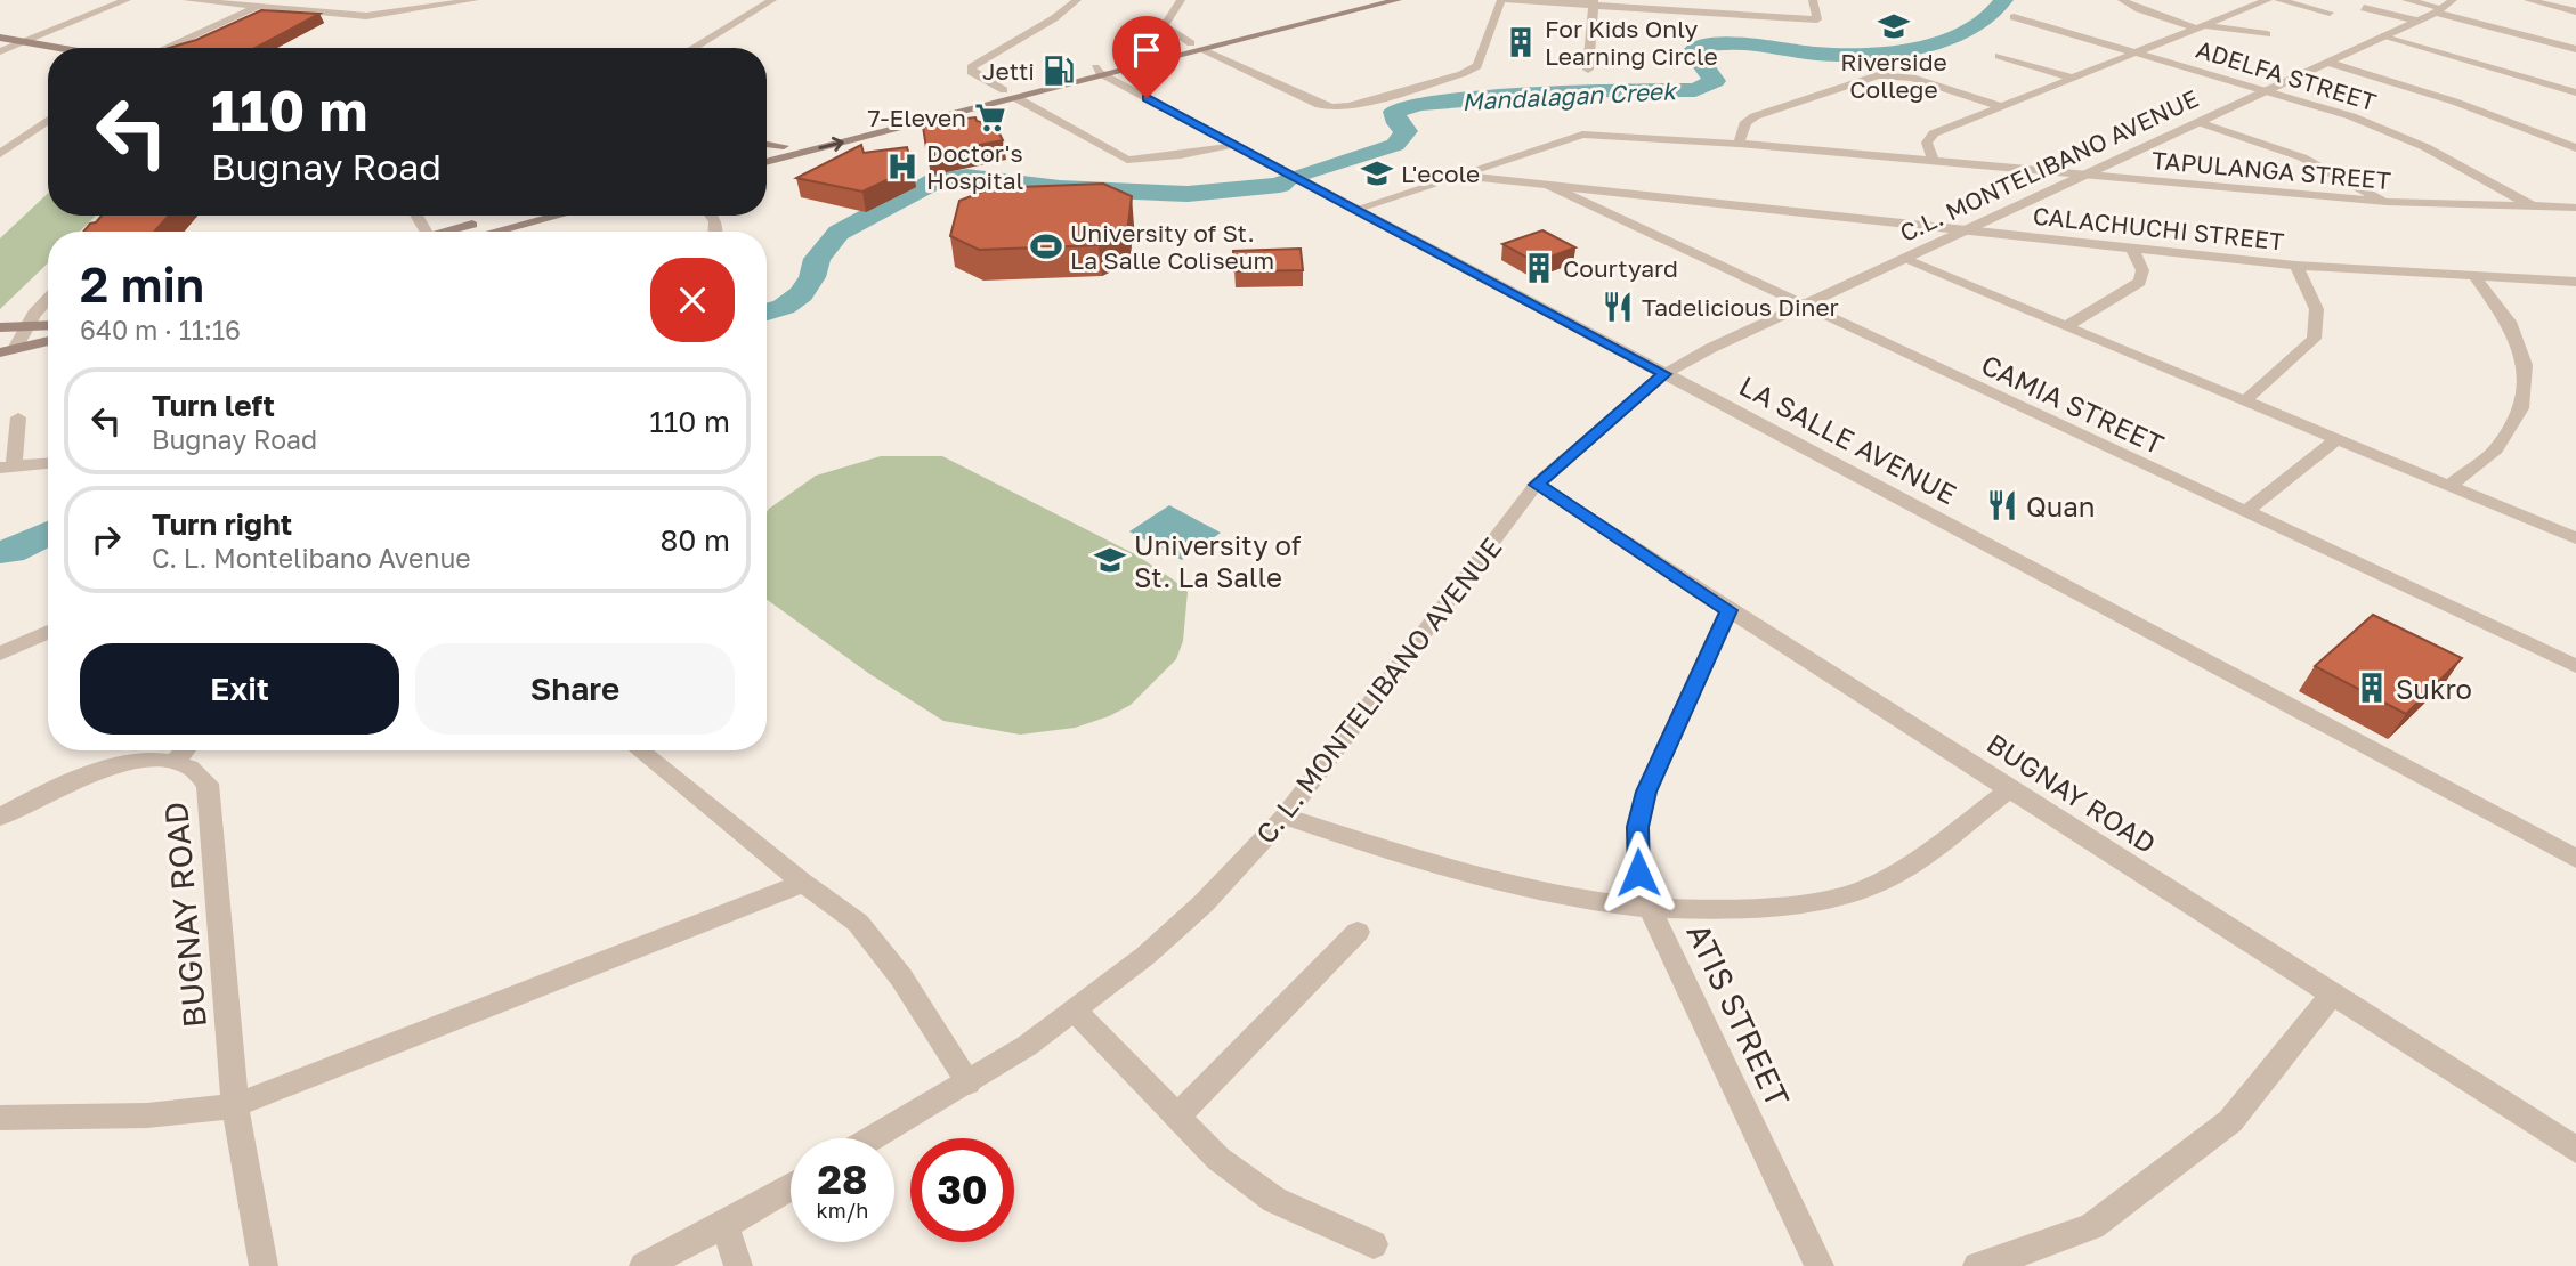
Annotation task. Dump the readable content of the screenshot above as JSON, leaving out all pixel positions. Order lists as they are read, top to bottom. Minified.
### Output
{"streets":{"street":["ADELFA STREET","C.L. MONTELIBANO AVENUE","TAPULANGA STREET","CALACHUCHI STREET","CAMIA STREET","LA SALLE AVENUE","C. L. MONTELIBANO AVENUE","BUGNAY ROAD","ATIS STREET"]},"crossings":[["ADELFA STREET","C.L. MONTELIBANO AVENUE"],["ADELFA STREET","TAPULANGA STREET"],["C.L. MONTELIBANO AVENUE","TAPULANGA STREET"],["C.L. MONTELIBANO AVENUE","CALACHUCHI STREET"],["C.L. MONTELIBANO AVENUE","CAMIA STREET"],["C.L. MONTELIBANO AVENUE","LA SALLE AVENUE"],["C.L. MONTELIBANO AVENUE","C. L. MONTELIBANO AVENUE"],["TAPULANGA STREET","CALACHUCHI STREET"],["CALACHUCHI STREET","CAMIA STREET"],["LA SALLE AVENUE","C. L. MONTELIBANO AVENUE"],["C. L. MONTELIBANO AVENUE","BUGNAY ROAD"],["BUGNAY ROAD","ATIS STREET"]],"water":["Mandalagan Creek"],"places":{"school or university":["Riverside College","L'ecole","University of St. La Salle"],"building":["For Kids Only Learning Circle","Courtyard","Sukro"],"fuel station":["Jetti"],"supermarket":["7-Eleven"],"hospital":["Doctor's Hospital"],"sports":["University of St. La Salle Coliseum"],"restaurant":["Tadelicious Diner","Quan"]},"page":{"turn":["110 m","Bugnay Road"],"heading":["2 min","640 m · 11:16"],"list":[{"name":"Turn left","note":"Bugnay Road","value":"110 m"},{"name":"Turn right","note":"C. L. Montelibano Avenue","value":"80 m"}],"buttons":["Exit","Share"],"speed":"28 km/h","limit":"30"}}
